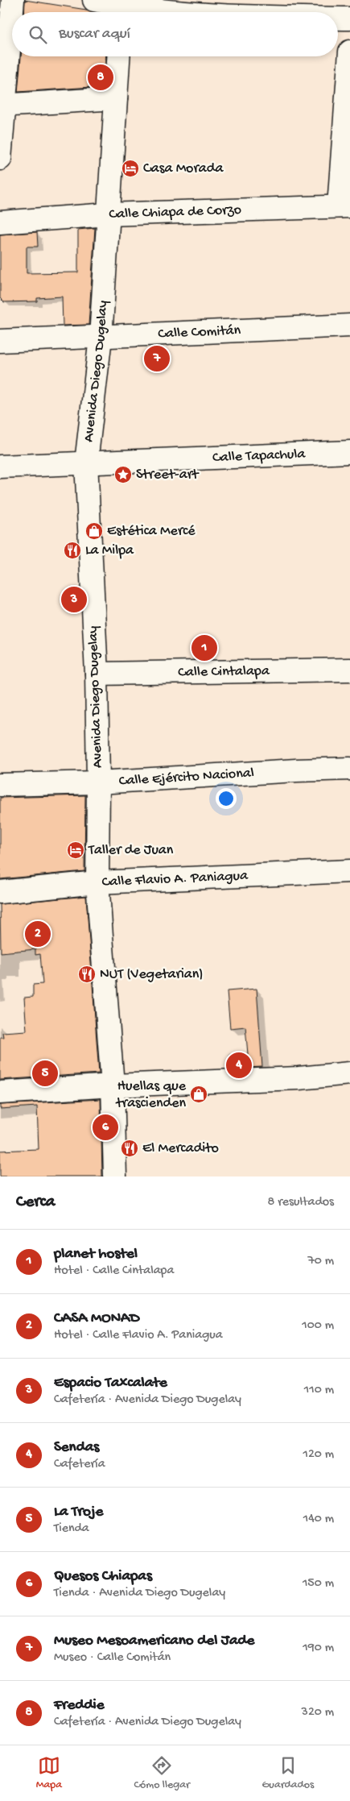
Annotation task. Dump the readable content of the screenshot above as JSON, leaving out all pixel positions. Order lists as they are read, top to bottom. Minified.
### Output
{"streets":{"street":["Calle Chiapa de Corzo","Calle Comitán","Avenida Diego Dugelay","Calle Tapachula","Calle Cintalapa","Calle Ejército Nacional","Calle Flavio A. Paniagua"]},"crossings":[["Calle Chiapa de Corzo","Avenida Diego Dugelay"],["Calle Comitán","Avenida Diego Dugelay"],["Avenida Diego Dugelay","Calle Tapachula"],["Avenida Diego Dugelay","Calle Cintalapa"],["Avenida Diego Dugelay","Calle Ejército Nacional"],["Avenida Diego Dugelay","Calle Flavio A. Paniagua"]],"places":{"hotel":["Casa Morada","Taller de Juan"],"place":["Street-art"],"shop":["Estética Mercé","Huellas que trascienden"],"restaurant":["La Milpa","NUT (Vegetarian)","El Mercadito"]},"page":{"search":"Buscar aquí","pins":["8","7","3","1","2","4","5","6"],"heading":["Cerca","8 resultados"],"list":[{"mark":"1","name":"planet hostel","note":"Hotel · Calle Cintalapa","value":"70 m"},{"mark":"2","name":"CASA MONAD","note":"Hotel · Calle Flavio A. Paniagua","value":"100 m"},{"mark":"3","name":"Espacio Taxcalate","note":"Cafetería · Avenida Diego Dugelay","value":"110 m"},{"mark":"4","name":"Sendas","note":"Cafetería","value":"120 m"},{"mark":"5","name":"La Troje","note":"Tienda","value":"140 m"},{"mark":"6","name":"Quesos Chiapas","note":"Tienda · Avenida Diego Dugelay","value":"150 m"},{"mark":"7","name":"Museo Mesoamericano del Jade","note":"Museo · Calle Comitán","value":"190 m"},{"mark":"8","name":"Freddie","note":"Cafetería · Avenida Diego Dugelay","value":"320 m"}],"nav":["Mapa","Cómo llegar","Guardados"]}}
